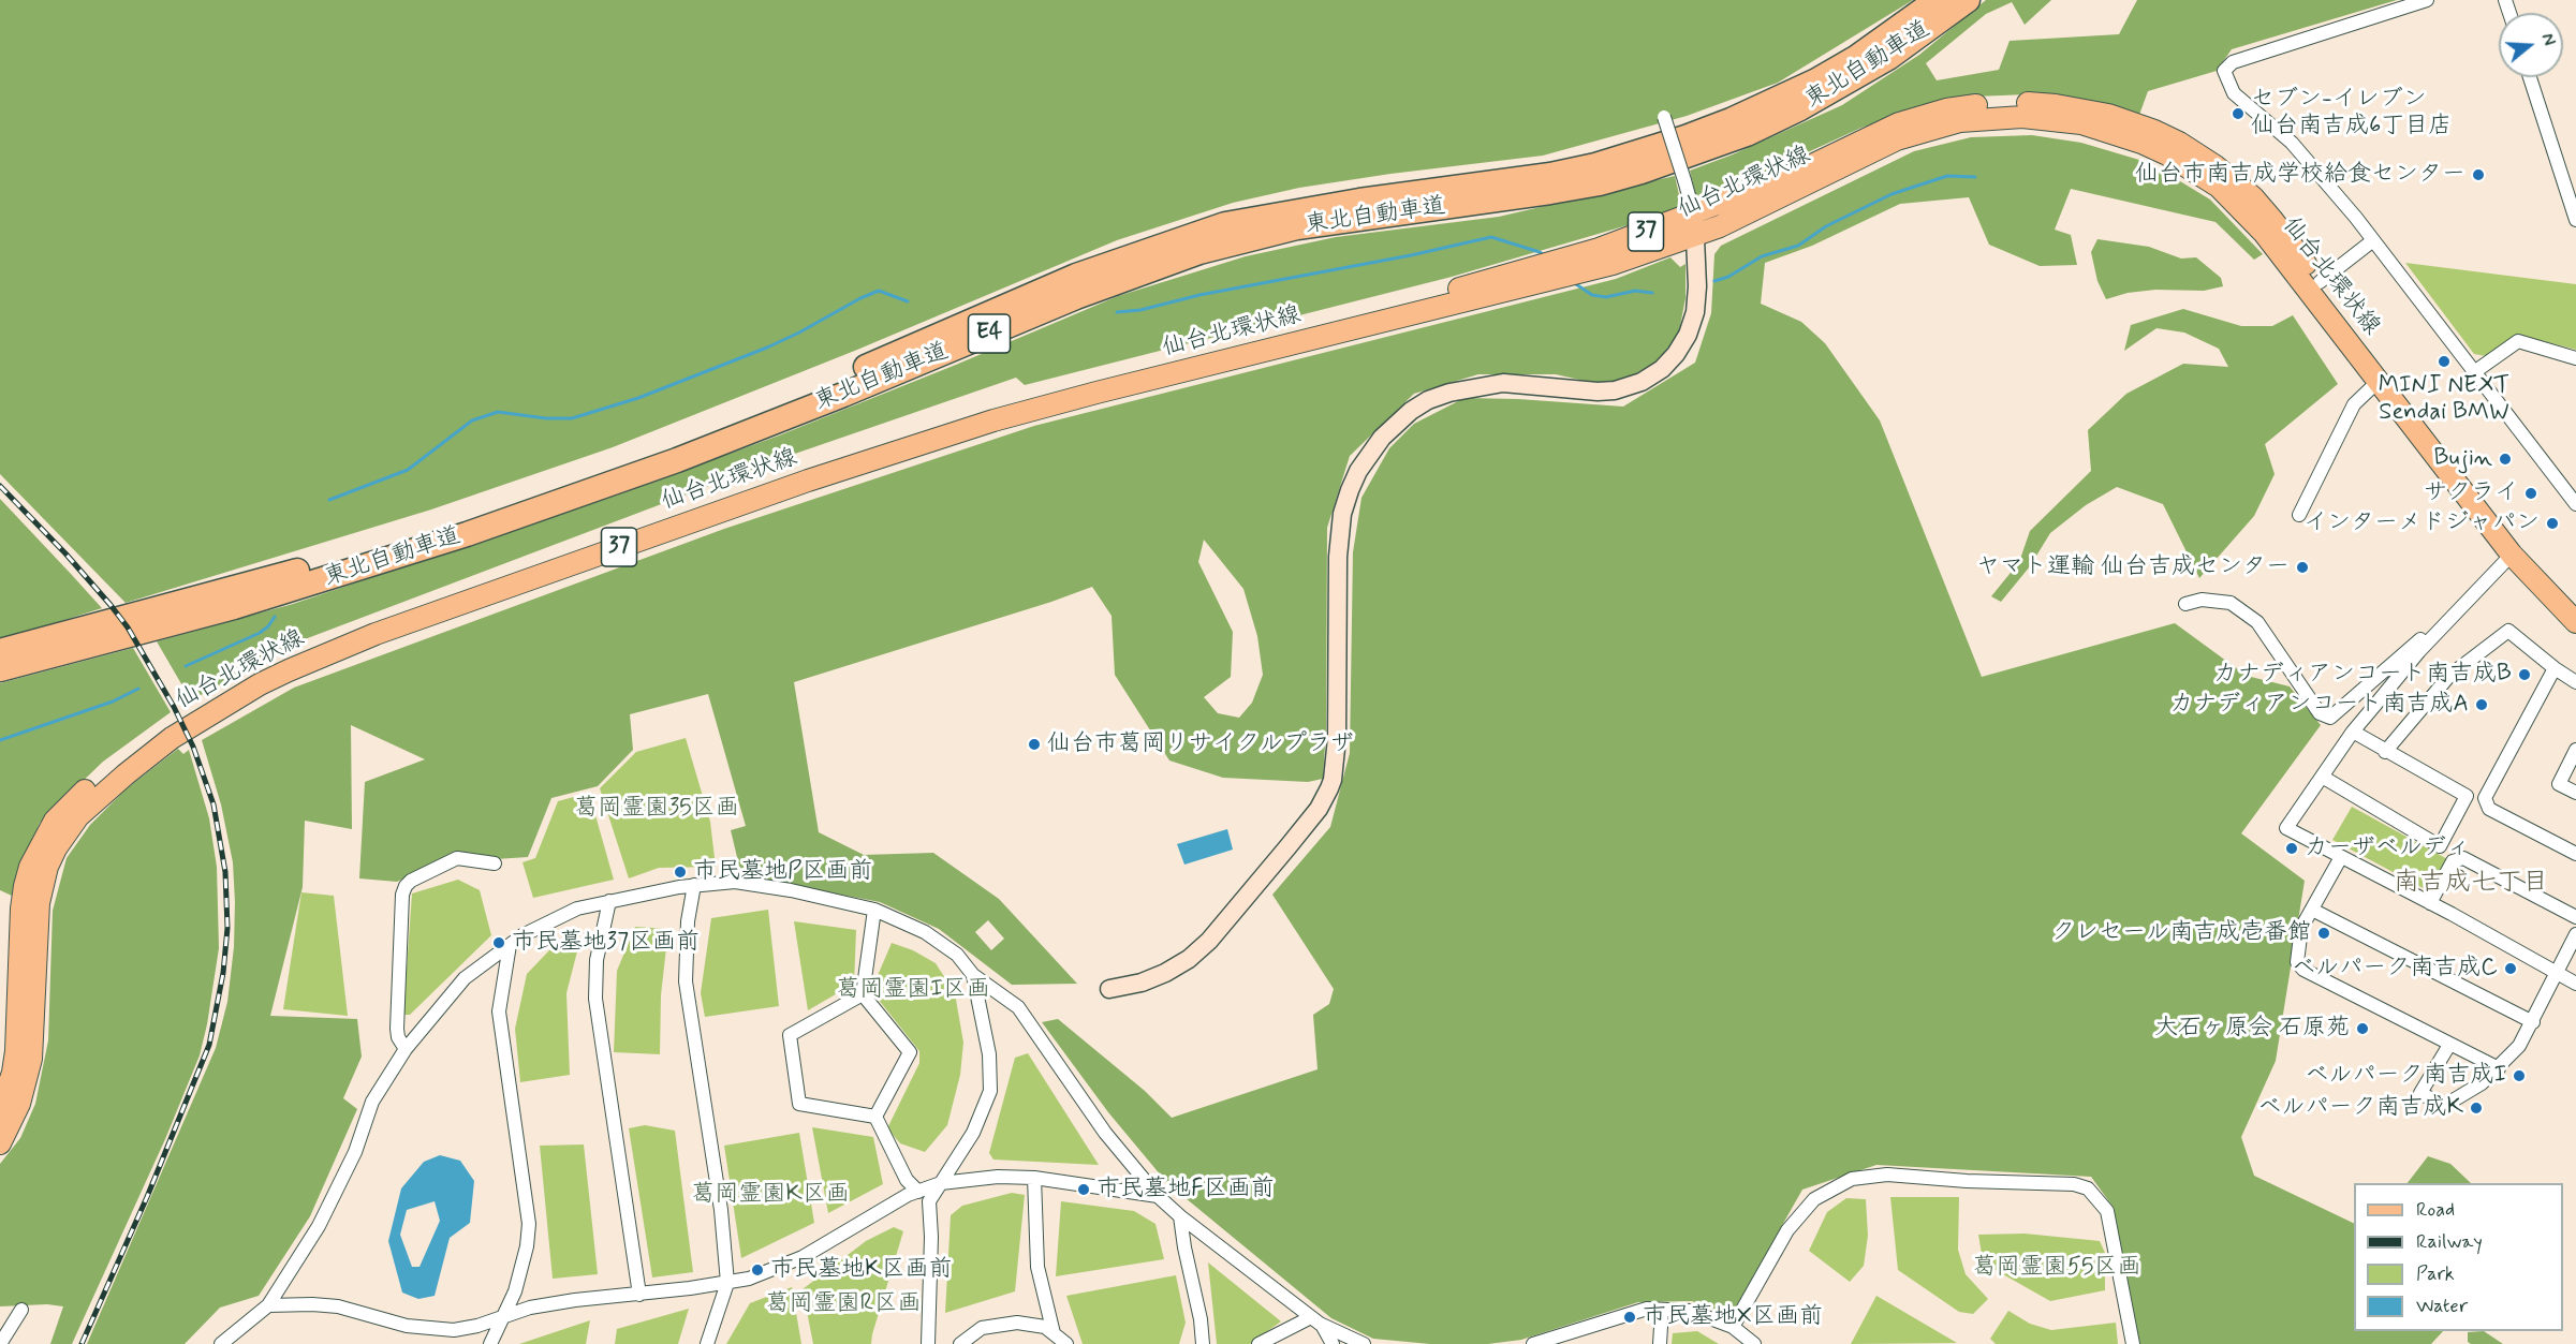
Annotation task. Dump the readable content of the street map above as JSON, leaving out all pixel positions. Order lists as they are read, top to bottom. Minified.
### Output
{"streets":{"highway":["東北自動車道","E4"],"main road":["仙台北環状線","37"]},"districts":["南吉成七丁目"],"parks":["葛岡霊園35区画","葛岡霊園I区画","葛岡霊園K区画","葛岡霊園55区画","葛岡霊園R区画"],"places":["セブン-イレブン 仙台南吉成6丁目店","仙台市南吉成学校給食センター","MINI NEXT Sendai BMW","Bujin","サクライ","インターメドジャパン","ヤマト運輸 仙台吉成センター","カナディアンコート南吉成B","カナディアンコート南吉成A","仙台市葛岡リサイクルプラザ","カーザベルディ","市民墓地P区画前","クレセール南吉成壱番館","市民墓地37区画前","ベルパーク南吉成C","大石ヶ原会 石原苑","ベルパーク南吉成I","ベルパーク南吉成K","市民墓地F区画前","市民墓地K区画前","市民墓地X区画前"],"legend":["Road","Railway","Park","Water"],"north":"right"}
